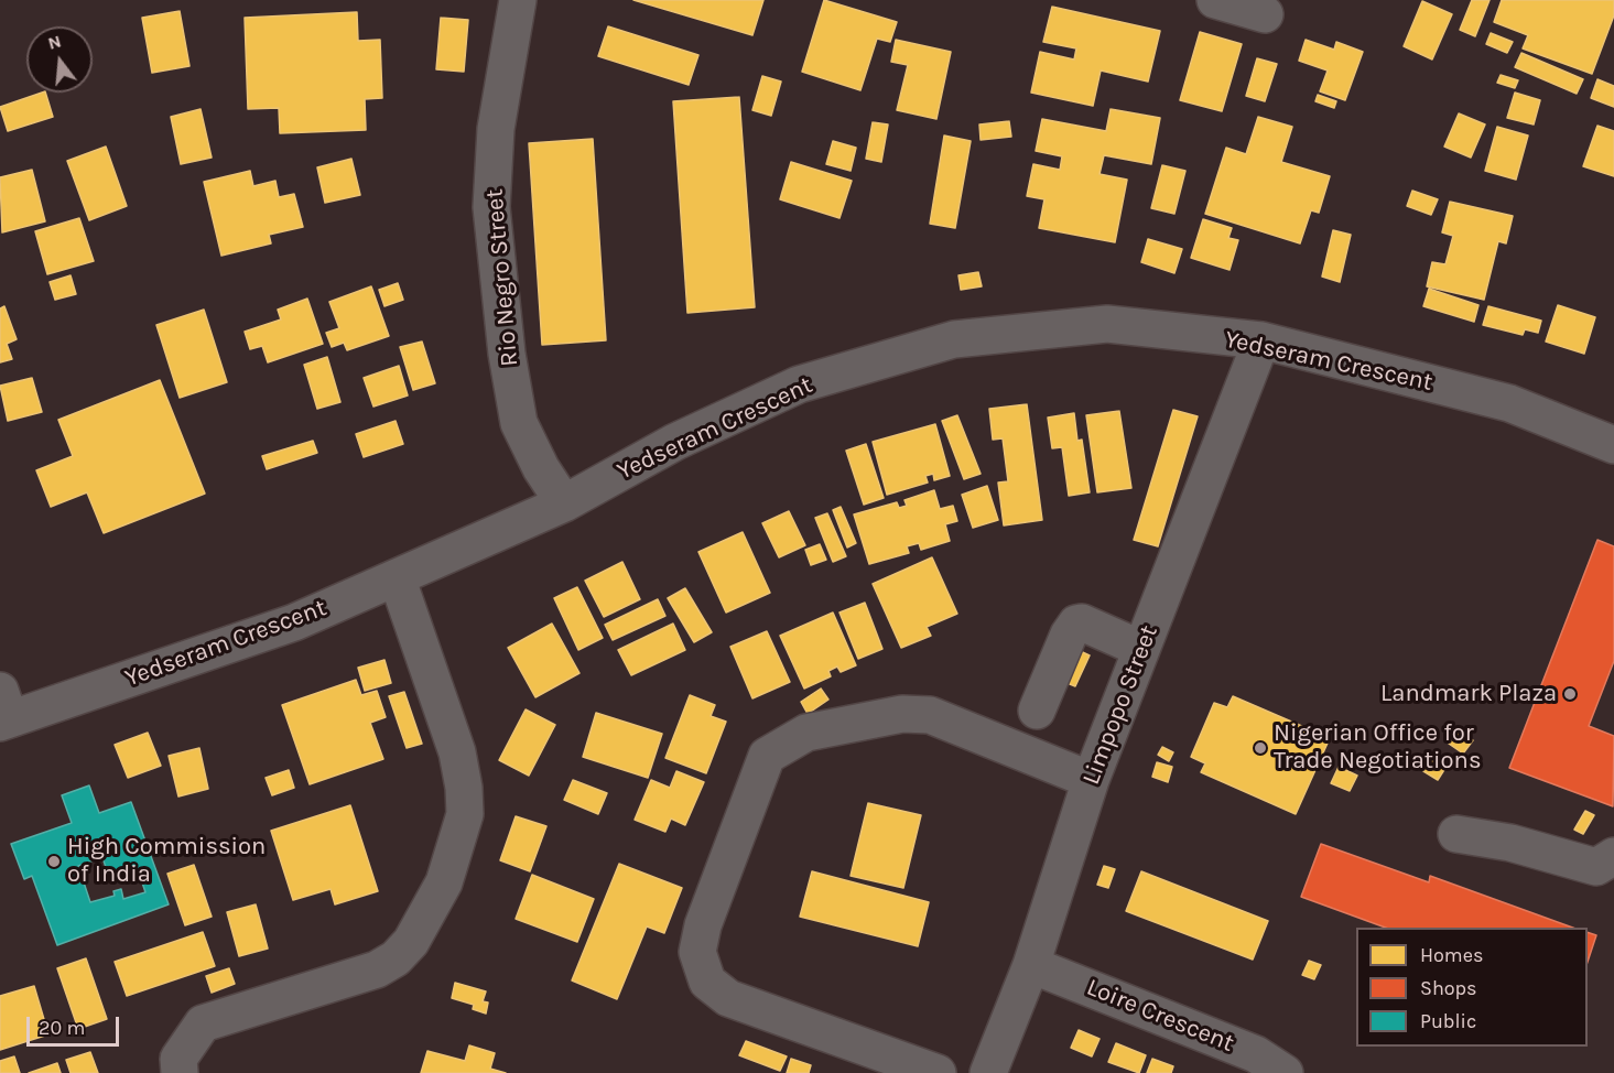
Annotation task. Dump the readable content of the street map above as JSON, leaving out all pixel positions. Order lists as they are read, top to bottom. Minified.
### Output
{"streets":{"street":["Rio Negro Street","Yedseram Crescent","Limpopo Street","Loire Crescent"]},"crossings":[["Rio Negro Street","Yedseram Crescent"],["Yedseram Crescent","Limpopo Street"],["Limpopo Street","Loire Crescent"]],"places":["Landmark Plaza","Nigerian Office for Trade Negotiations","High Commission of India"],"legend":["Homes","Shops","Public"],"scale_bar":"20 m","north":"top"}
